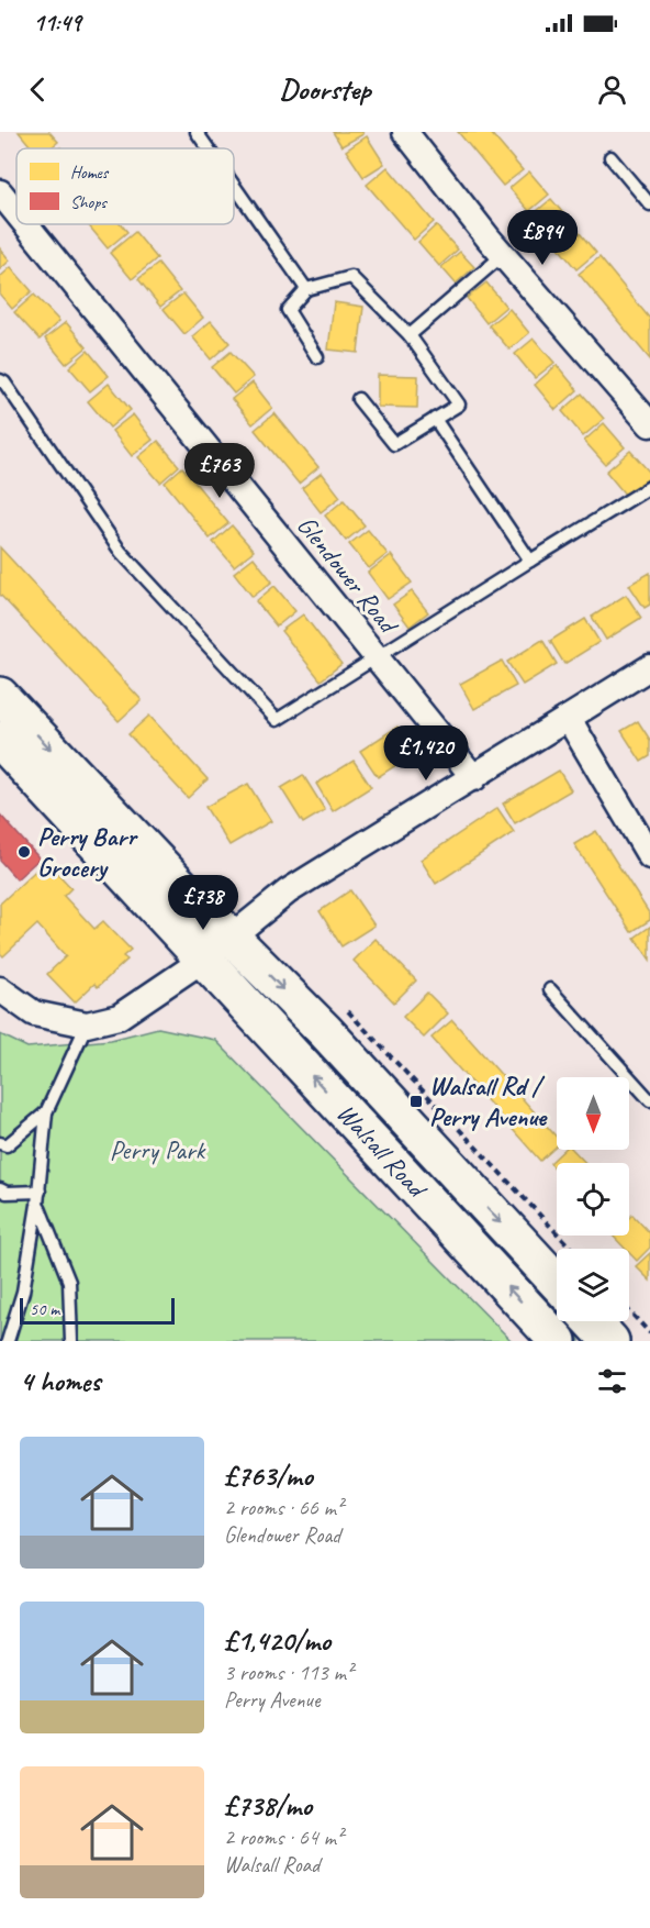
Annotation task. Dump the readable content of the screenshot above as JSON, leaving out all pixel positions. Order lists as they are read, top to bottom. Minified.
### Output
{"streets":{"highway":["Walsall Road"],"street":["Glendower Road"]},"parks":["Perry Park"],"places":{"other":["Perry Barr Grocery"],"transit":["Walsall Rd / Perry Avenue"]},"legend":["Homes","Shops"],"scale_bar":"50 m","north":"bottom","page":{"status":"11:49","header":"Doorstep","price":["£894","£763","£1,420","£738"],"scale":"50 m","heading":"4 homes","list":[{"name":"£763/mo","note":"2 rooms · 66 m² · Glendower Road"},{"name":"£1,420/mo","note":"3 rooms · 113 m² · Perry Avenue"},{"name":"£738/mo","note":"2 rooms · 64 m² · Walsall Road"}]}}
